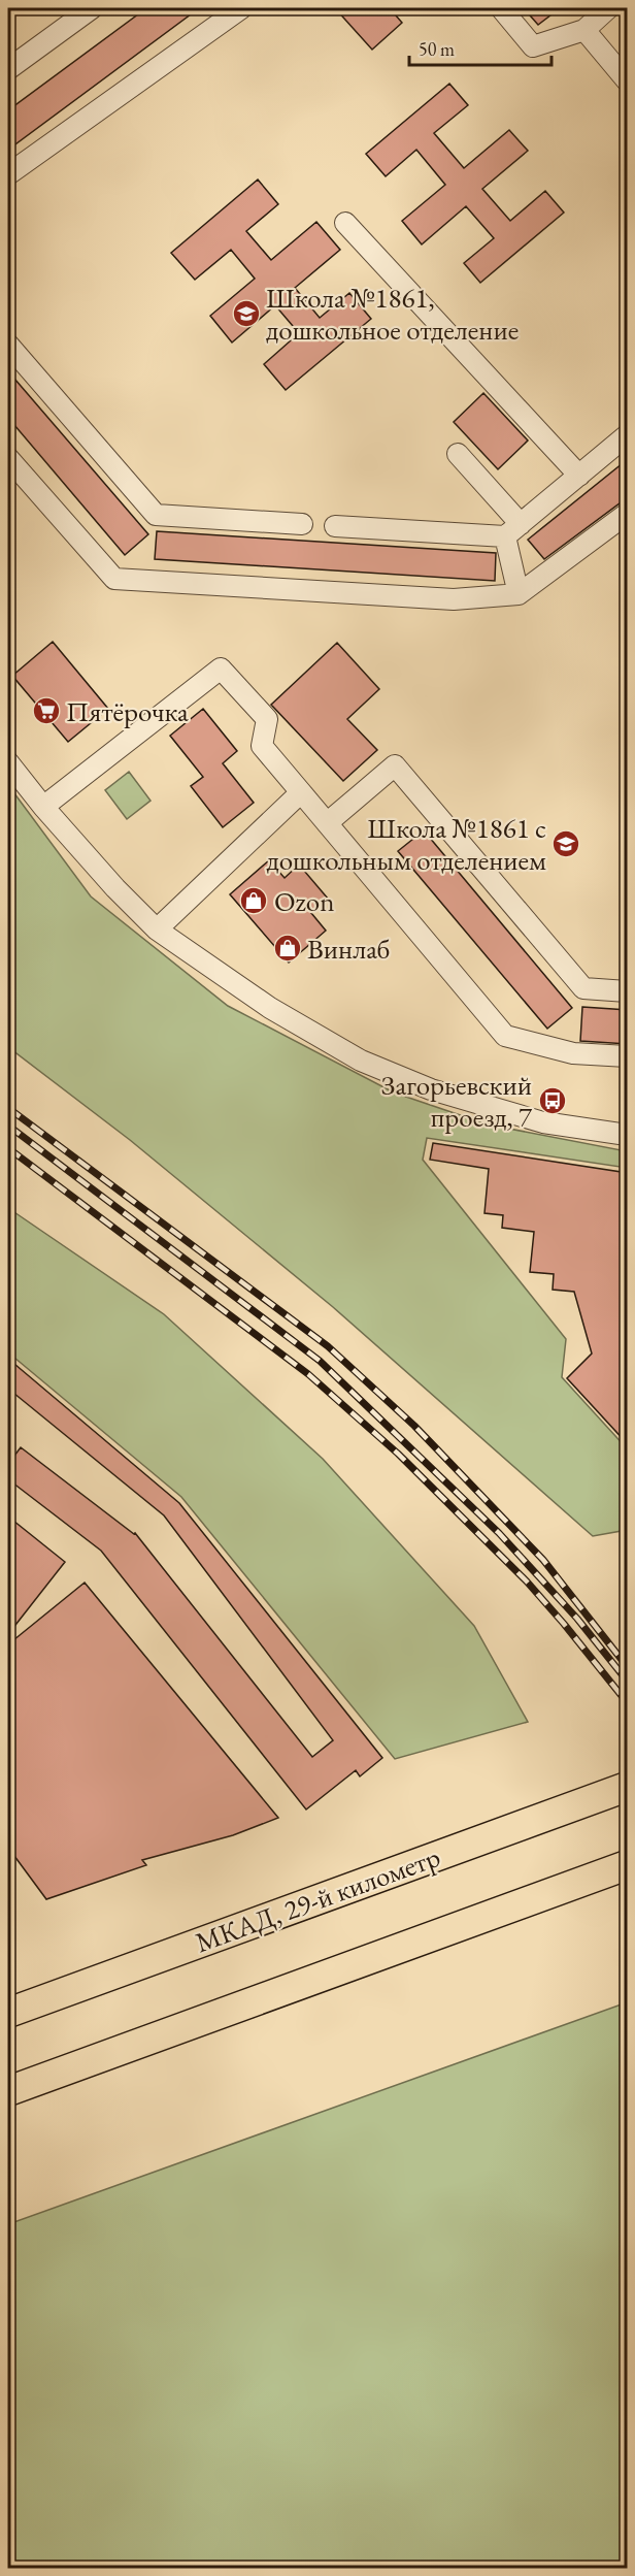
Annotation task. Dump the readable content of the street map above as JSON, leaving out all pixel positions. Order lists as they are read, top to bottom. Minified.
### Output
{"streets":{"highway":["МКАД, 29-й километр"]},"places":{"school or university":["Школа №1861, дошкольное отделение","Школа №1861 с дошкольным отделением"],"supermarket":["Пятёрочка"],"shop":["Ozon","Винлаб"],"bus stop":["Загорьевский проезд, 7"]},"scale_bar":"50 m"}
